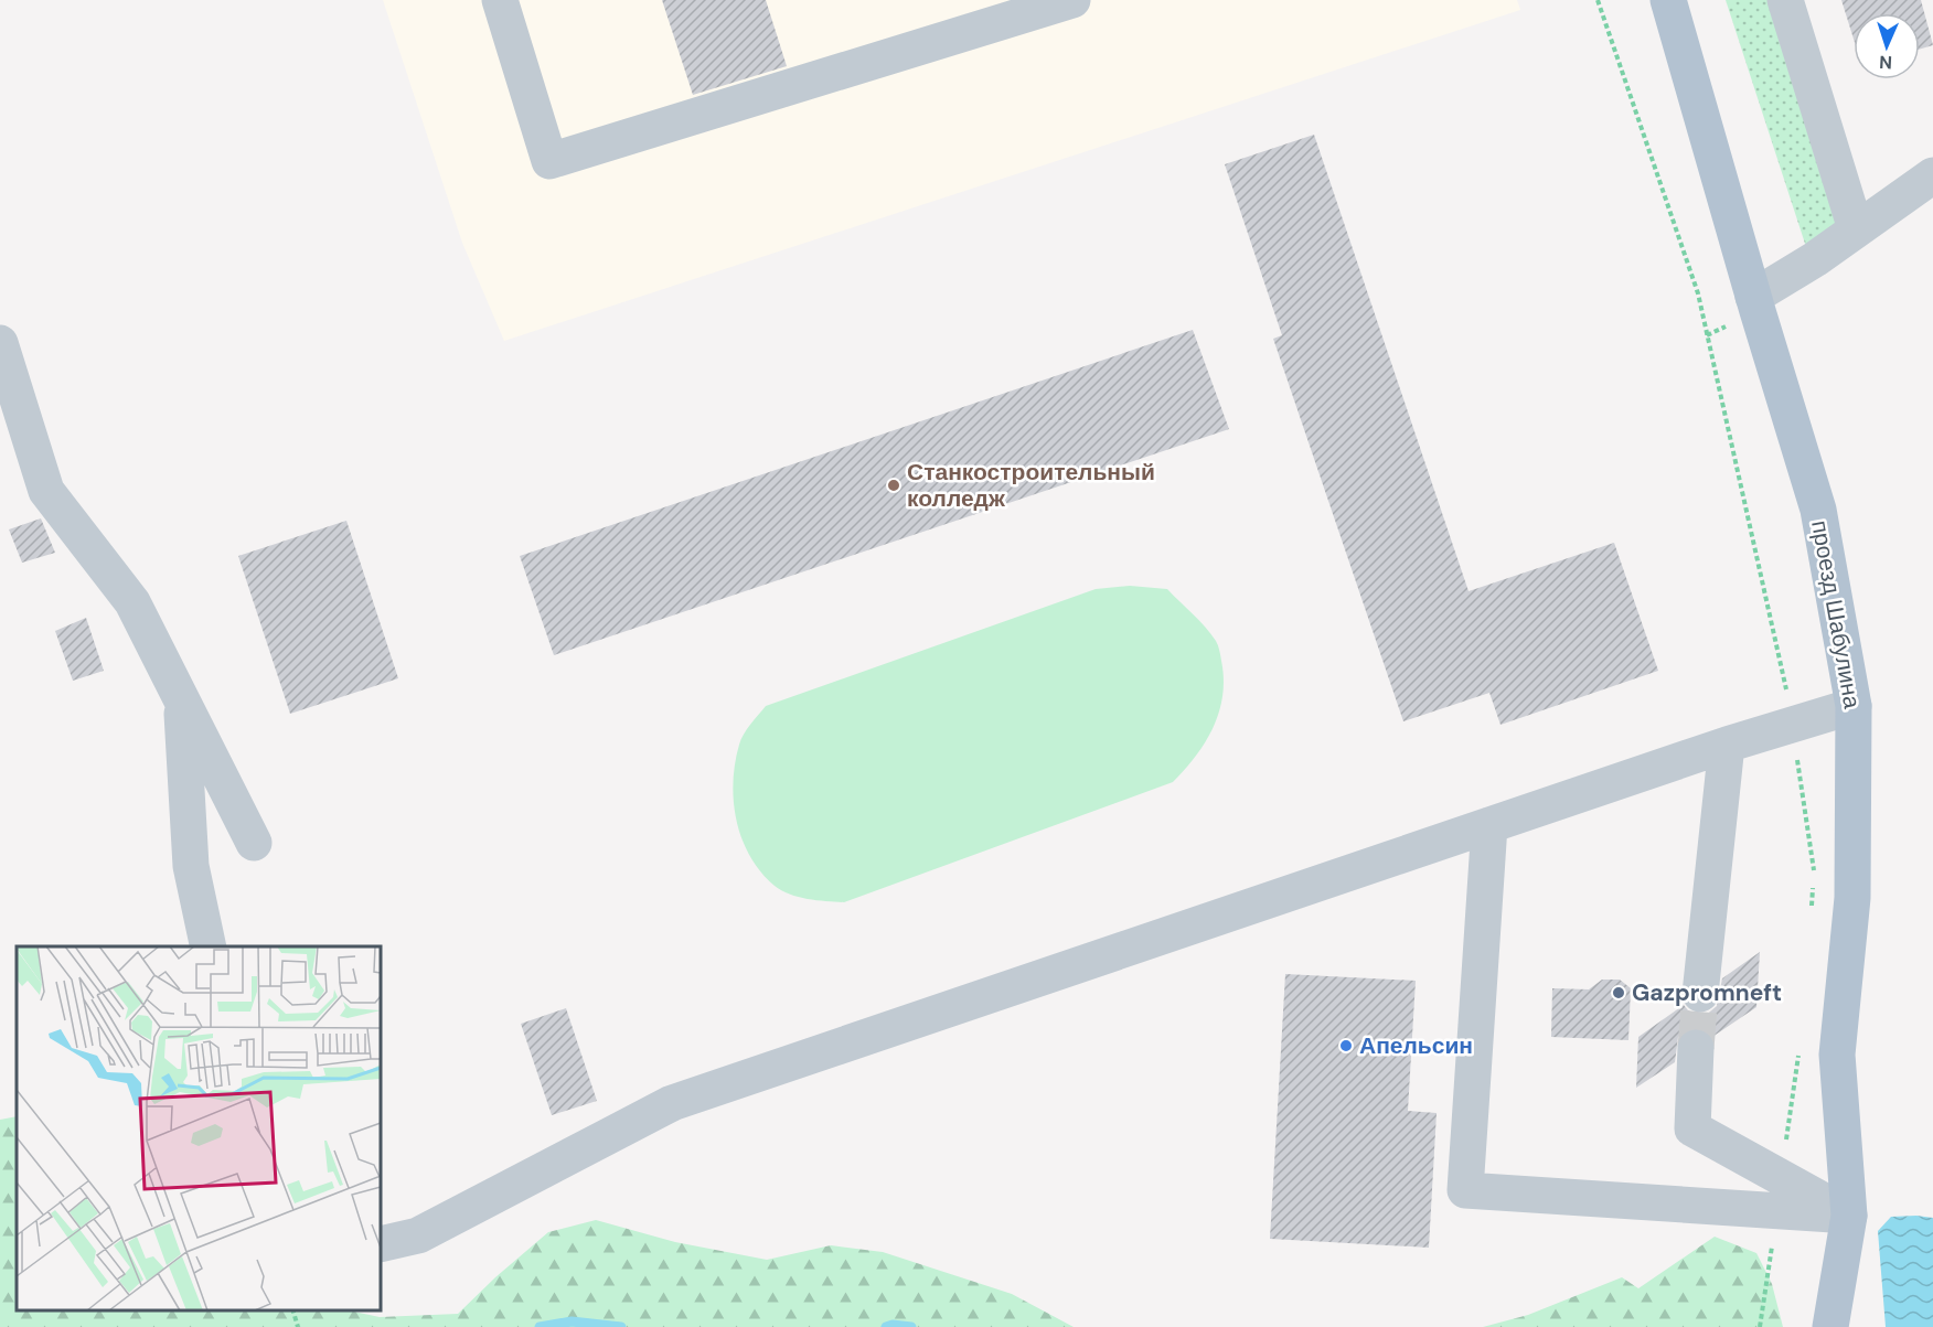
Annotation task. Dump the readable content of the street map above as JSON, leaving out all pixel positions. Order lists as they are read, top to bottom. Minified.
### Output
{"streets":{"main road":["проезд Шабулина"]},"places":["Станкостроительный колледж","Gazpromneft","Апельсин"],"north":"bottom"}
